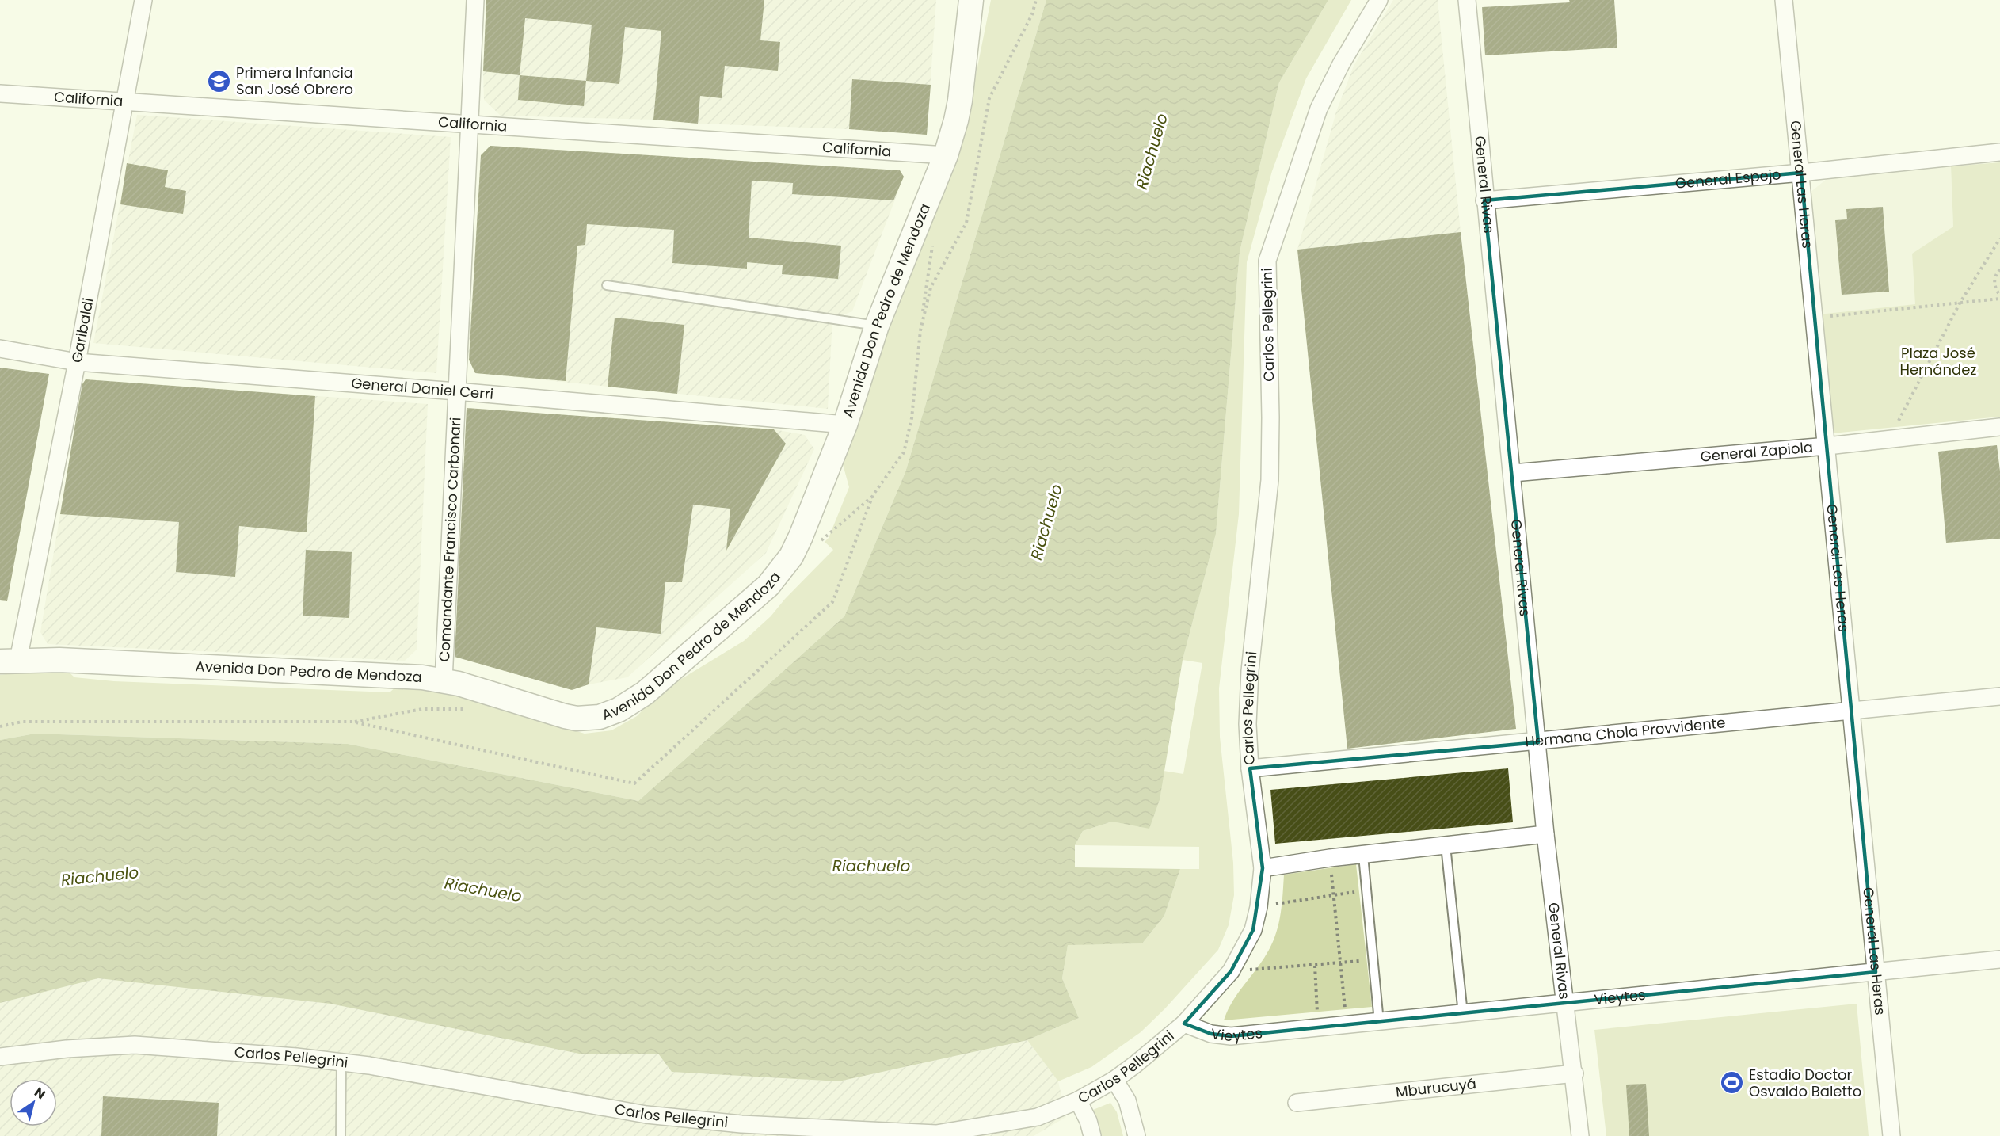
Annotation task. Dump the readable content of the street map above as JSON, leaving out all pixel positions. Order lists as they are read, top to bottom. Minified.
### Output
{"streets":{"main road":["Avenida Don Pedro de Mendoza"],"street":["California","General Espejo","General Las Heras","General Rivas","Carlos Pellegrini","Garibaldi","General Daniel Cerri","General Zapiola","Comandante Francisco Carbonari","Hermana Chola Provvidente","Vieytes","Mburucuyá"]},"crossings":[["California","Avenida Don Pedro de Mendoza"],["California","Garibaldi"],["California","Comandante Francisco Carbonari"],["General Espejo","General Las Heras"],["General Espejo","General Rivas"],["General Las Heras","General Zapiola"],["General Las Heras","Hermana Chola Provvidente"],["General Las Heras","Vieytes"],["General Rivas","General Zapiola"],["General Rivas","Hermana Chola Provvidente"],["General Rivas","Vieytes"],["General Rivas","Mburucuyá"],["Avenida Don Pedro de Mendoza","Garibaldi"],["Avenida Don Pedro de Mendoza","General Daniel Cerri"],["Avenida Don Pedro de Mendoza","Comandante Francisco Carbonari"],["Carlos Pellegrini","Hermana Chola Provvidente"],["Carlos Pellegrini","Vieytes"],["Garibaldi","General Daniel Cerri"],["General Daniel Cerri","Comandante Francisco Carbonari"]],"water":["Riachuelo"],"parks":["Plaza José Hernández"],"places":{"school or university":["Primera Infancia San José Obrero"],"sports":["Estadio Doctor Osvaldo Baletto"]},"north":"top right"}
